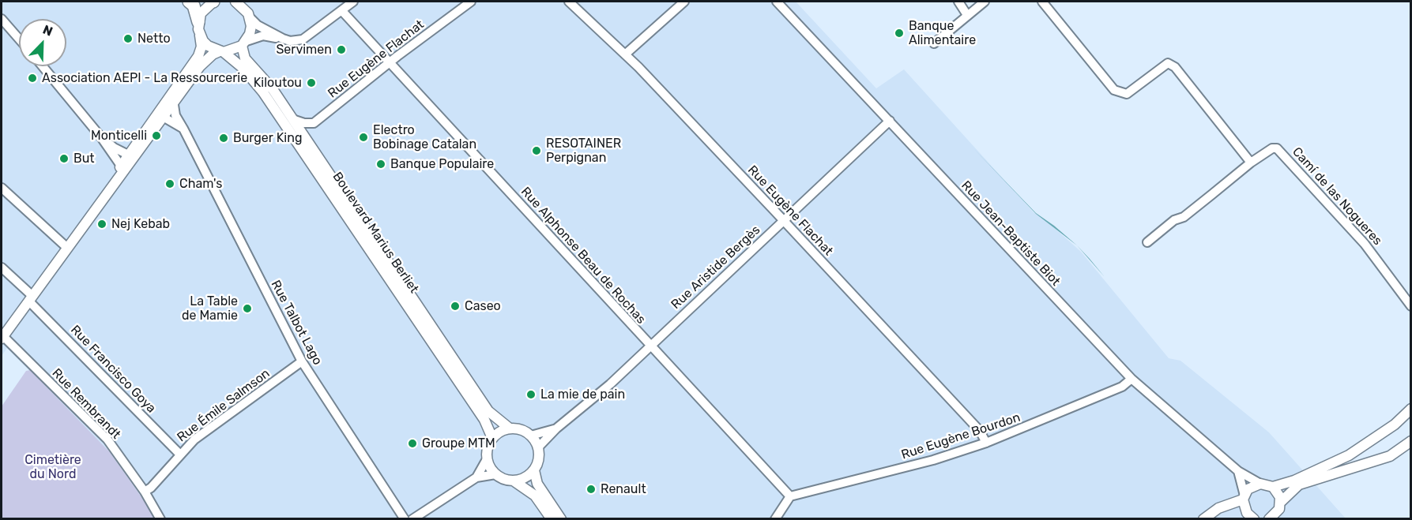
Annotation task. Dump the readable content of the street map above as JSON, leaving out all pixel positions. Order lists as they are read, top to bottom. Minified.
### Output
{"streets":{"main road":["Boulevard Marius Berliet"],"street":["Rue Eugène Flachat","Camí de las Nogueres","Rue Jean-Baptiste Biot","Rue Alphonse Beau de Rochas","Rue Aristide Bergès","Rue Talbot Lago","Rue Francisco Goya","Rue Rembrandt","Rue Émile Salmson","Rue Eugène Bourdon"]},"crossings":[["Rue Eugène Flachat","Boulevard Marius Berliet"],["Rue Eugène Flachat","Rue Alphonse Beau de Rochas"],["Rue Eugène Flachat","Rue Aristide Bergès"],["Rue Eugène Flachat","Rue Eugène Bourdon"],["Boulevard Marius Berliet","Rue Aristide Bergès"],["Rue Jean-Baptiste Biot","Rue Aristide Bergès"],["Rue Jean-Baptiste Biot","Rue Eugène Bourdon"],["Rue Alphonse Beau de Rochas","Rue Aristide Bergès"],["Rue Alphonse Beau de Rochas","Rue Eugène Bourdon"],["Rue Talbot Lago","Rue Émile Salmson"],["Rue Francisco Goya","Rue Émile Salmson"],["Rue Rembrandt","Rue Émile Salmson"]],"parks":["Cimetière du Nord"],"places":["Banque Alimentaire","Netto","Servimen","Association AEPI - La Ressourcerie","Kiloutou","Monticelli","Electro Bobinage Catalan","Burger King","RESOTAINER Perpignan","But","Banque Populaire","Cham's","Nej Kebab","Caseo","La Table de Mamie","La mie de pain","Groupe MTM","Renault"],"north":"top right"}
